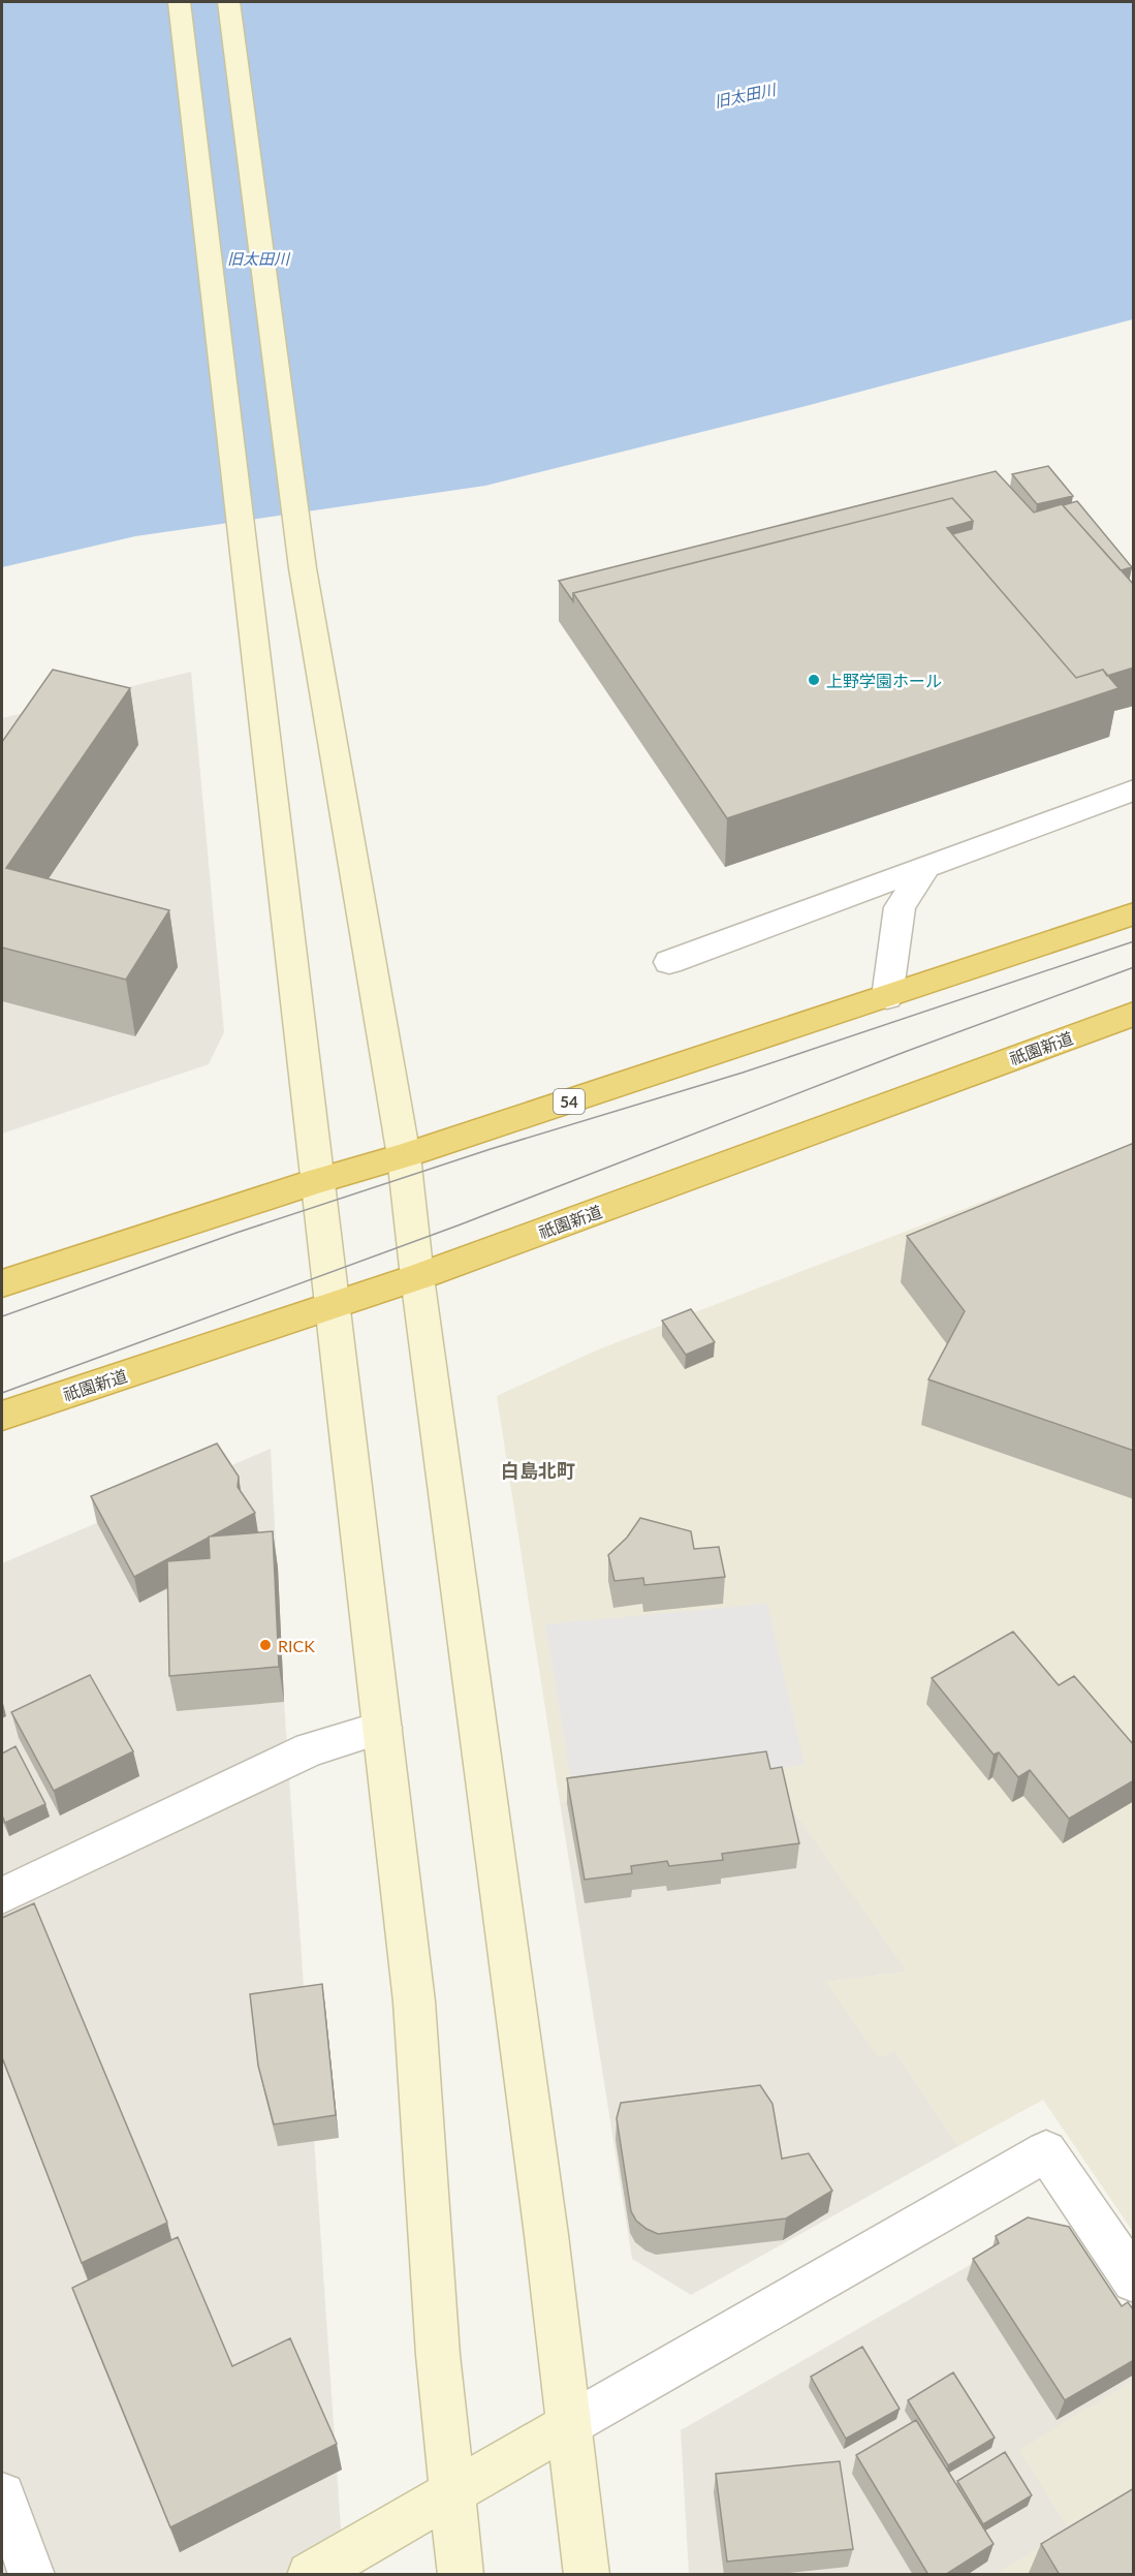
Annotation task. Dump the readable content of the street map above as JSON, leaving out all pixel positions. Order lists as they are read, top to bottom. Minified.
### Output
{"streets":{"highway":["祇園新道","54"]},"districts":["白島北町"],"water":["旧太田川"],"places":["上野学園ホール","RICK"]}
